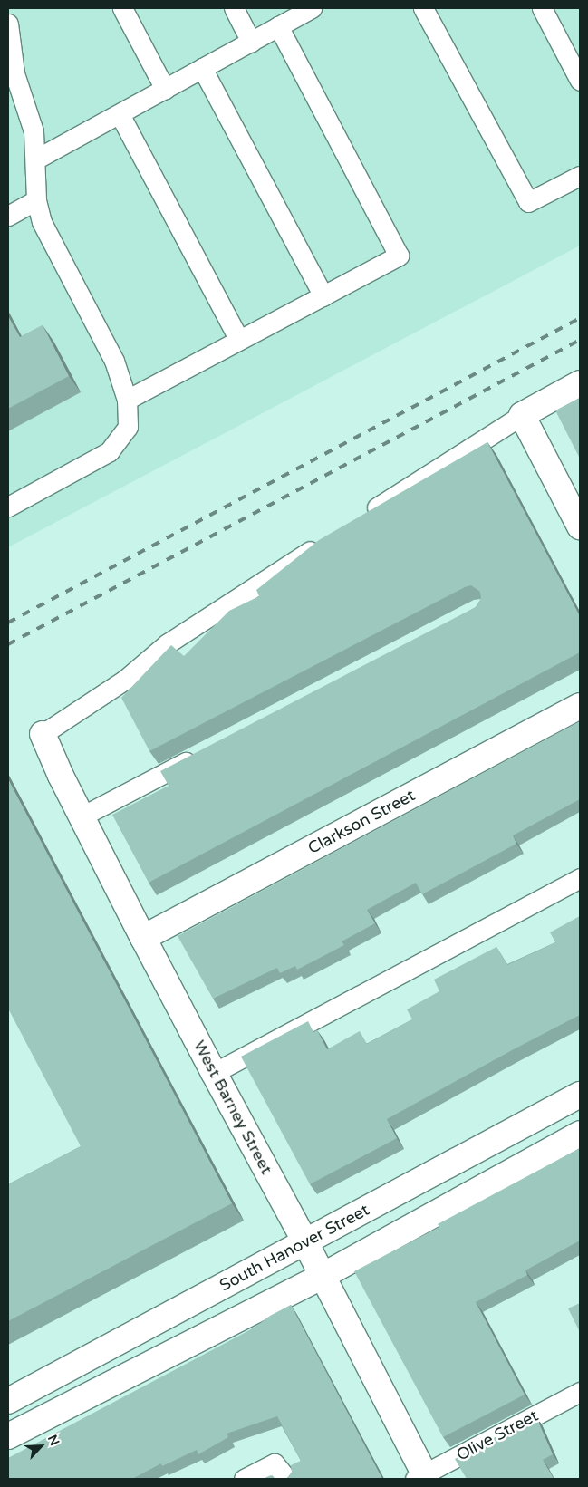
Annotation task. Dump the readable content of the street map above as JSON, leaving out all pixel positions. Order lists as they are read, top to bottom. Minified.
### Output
{"streets":{"street":["Clarkson Street","West Barney Street","South Hanover Street"],"lane":["Olive Street"]},"crossings":[["Clarkson Street","West Barney Street"],["West Barney Street","South Hanover Street"],["West Barney Street","Olive Street"]],"north":"top right"}
